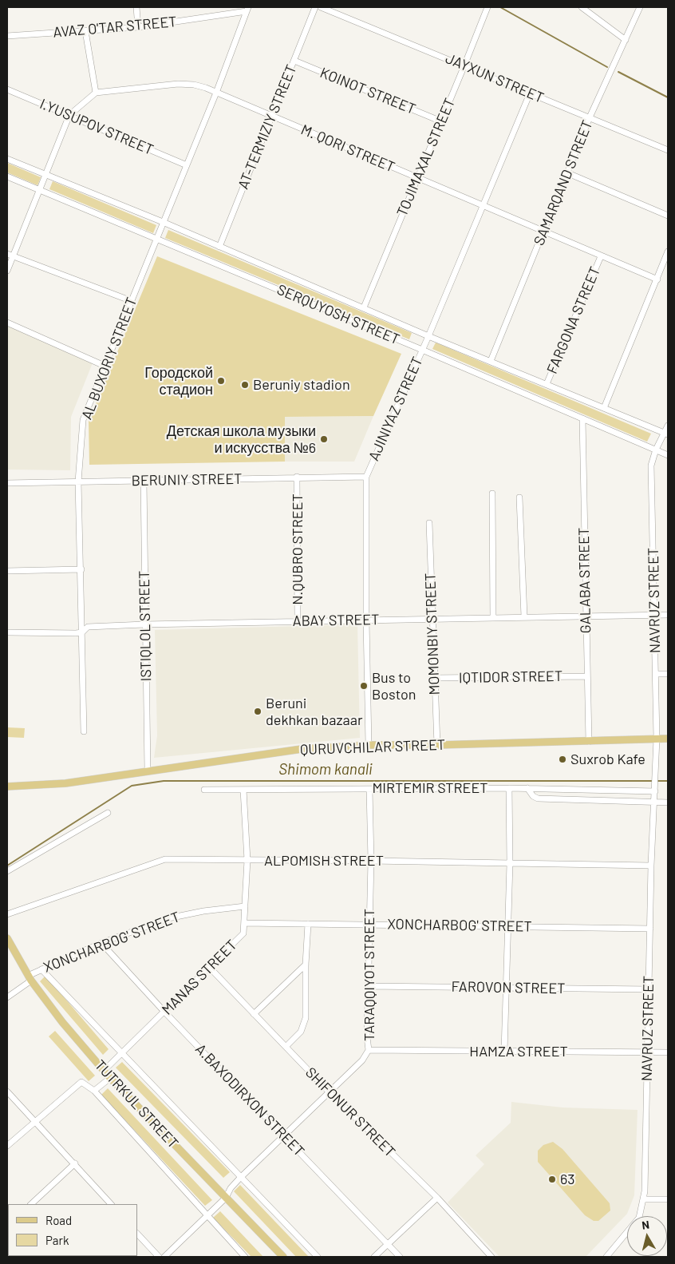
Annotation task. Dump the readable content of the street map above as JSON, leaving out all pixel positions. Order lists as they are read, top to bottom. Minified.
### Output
{"streets":{"main road":["QURUVCHILAR STREET","TUTRKUL STREET"],"street":["AVAZ O'TAR STREET","JAYXUN STREET","KOINOT STREET","I.YUSUPOV STREET","AT-TERMIZIY STREET","M. QORI STREET","TOJIMAXAL STREET","SAMARQAND STREET","SERQUYOSH STREET","FARGONA STREET","AL BUXORIY STREET","AJINIYAZ STREET","BERUNIY STREET","N.QUBRO STREET","GALABA STREET","NAVRUZ STREET","ABAY STREET","ISTIQLOL STREET","MOMONBIY STREET","IQTIDOR STREET","MIRTEMIR STREET","ALPOMISH STREET","XONCHARBOG' STREET","TARAQQIYOT STREET","MANAS STREET","FAROVON STREET","HAMZA STREET","A.BAXODIRXON STREET","SHIFONUR STREET"]},"crossings":[["AVAZ O'TAR STREET","AL BUXORIY STREET"],["JAYXUN STREET","TOJIMAXAL STREET"],["JAYXUN STREET","SAMARQAND STREET"],["JAYXUN STREET","AJINIYAZ STREET"],["KOINOT STREET","AT-TERMIZIY STREET"],["KOINOT STREET","TOJIMAXAL STREET"],["I.YUSUPOV STREET","AL BUXORIY STREET"],["AT-TERMIZIY STREET","M. QORI STREET"],["AT-TERMIZIY STREET","SERQUYOSH STREET"],["M. QORI STREET","TOJIMAXAL STREET"],["M. QORI STREET","SAMARQAND STREET"],["M. QORI STREET","FARGONA STREET"],["M. QORI STREET","AL BUXORIY STREET"],["M. QORI STREET","AJINIYAZ STREET"],["TOJIMAXAL STREET","SERQUYOSH STREET"],["SAMARQAND STREET","SERQUYOSH STREET"],["SERQUYOSH STREET","FARGONA STREET"],["SERQUYOSH STREET","AL BUXORIY STREET"],["SERQUYOSH STREET","AJINIYAZ STREET"],["SERQUYOSH STREET","GALABA STREET"],["SERQUYOSH STREET","NAVRUZ STREET"],["AL BUXORIY STREET","BERUNIY STREET"],["AL BUXORIY STREET","ABAY STREET"],["AJINIYAZ STREET","BERUNIY STREET"],["AJINIYAZ STREET","ABAY STREET"],["AJINIYAZ STREET","QURUVCHILAR STREET"],["BERUNIY STREET","N.QUBRO STREET"],["BERUNIY STREET","ISTIQLOL STREET"],["N.QUBRO STREET","ABAY STREET"],["GALABA STREET","ABAY STREET"],["GALABA STREET","IQTIDOR STREET"],["GALABA STREET","QURUVCHILAR STREET"],["NAVRUZ STREET","ABAY STREET"],["NAVRUZ STREET","QURUVCHILAR STREET"],["NAVRUZ STREET","MIRTEMIR STREET"],["NAVRUZ STREET","ALPOMISH STREET"],["NAVRUZ STREET","XONCHARBOG' STREET"],["NAVRUZ STREET","FAROVON STREET"],["NAVRUZ STREET","HAMZA STREET"],["ABAY STREET","ISTIQLOL STREET"],["ABAY STREET","MOMONBIY STREET"],["ISTIQLOL STREET","QURUVCHILAR STREET"],["MOMONBIY STREET","IQTIDOR STREET"],["MOMONBIY STREET","QURUVCHILAR STREET"],["MIRTEMIR STREET","TARAQQIYOT STREET"],["MIRTEMIR STREET","MANAS STREET"],["ALPOMISH STREET","TARAQQIYOT STREET"],["ALPOMISH STREET","MANAS STREET"],["XONCHARBOG' STREET","TARAQQIYOT STREET"],["XONCHARBOG' STREET","MANAS STREET"],["XONCHARBOG' STREET","A.BAXODIRXON STREET"],["XONCHARBOG' STREET","TUTRKUL STREET"],["TARAQQIYOT STREET","FAROVON STREET"],["TARAQQIYOT STREET","HAMZA STREET"],["TARAQQIYOT STREET","A.BAXODIRXON STREET"],["TARAQQIYOT STREET","TUTRKUL STREET"],["TARAQQIYOT STREET","SHIFONUR STREET"],["MANAS STREET","A.BAXODIRXON STREET"],["MANAS STREET","TUTRKUL STREET"],["MANAS STREET","SHIFONUR STREET"]],"water":["Shimom kanali"],"places":["Городской стадион","Beruniy stadion","Детская школа музыки и искусства №6","Bus to Boston","Beruni dekhkan bazaar","Suxrob Kafe","63"],"legend":["Road","Park"],"north":"top"}
